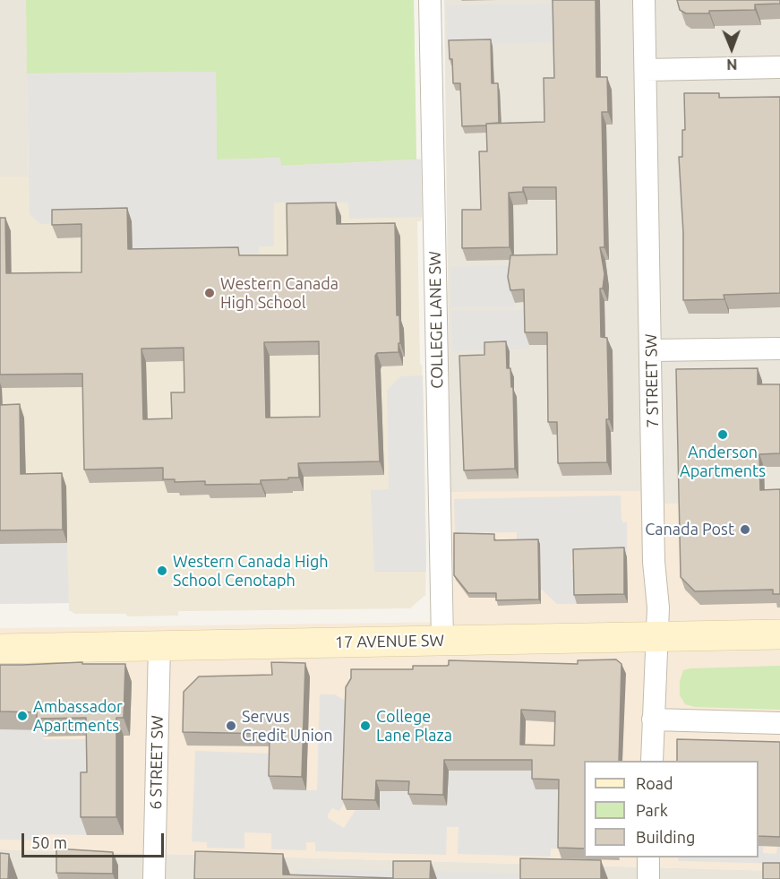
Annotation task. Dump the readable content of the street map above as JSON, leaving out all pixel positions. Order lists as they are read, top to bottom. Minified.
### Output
{"streets":{"main road":["17 AVENUE SW"],"street":["COLLEGE LANE SW","7 STREET SW","6 STREET SW"]},"crossings":[["COLLEGE LANE SW","17 AVENUE SW"],["7 STREET SW","17 AVENUE SW"],["17 AVENUE SW","6 STREET SW"]],"places":["Western Canada High School","Anderson Apartments","Canada Post","Western Canada High School Cenotaph","Ambassador Apartments","Servus Credit Union","College Lane Plaza"],"legend":["Road","Park","Building"],"scale_bar":"50 m","north":"bottom"}
